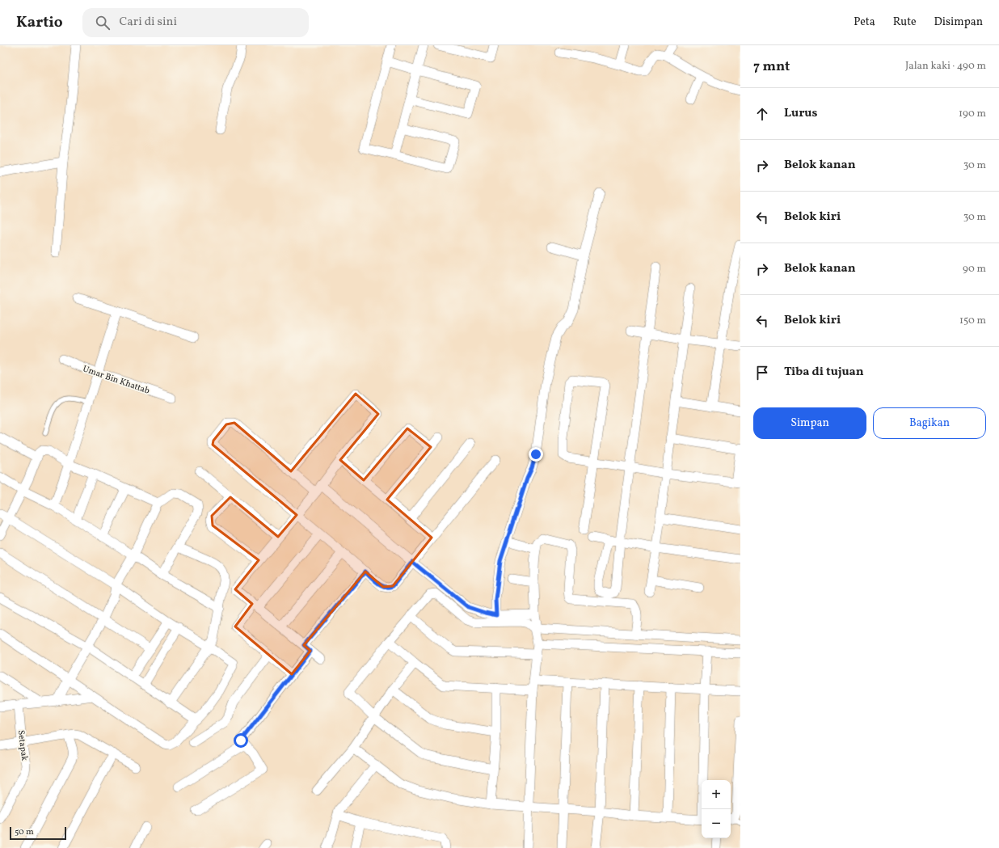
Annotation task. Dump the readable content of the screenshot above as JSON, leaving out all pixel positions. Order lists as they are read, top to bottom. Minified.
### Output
{"streets":{"street":["Umar Bin Khattab","Setapak"]},"scale_bar":"50 m","page":{"header":"Kartio","search":"Cari di sini","nav":["Peta","Rute","Disimpan"],"heading":["7 mnt","Jalan kaki · 490 m"],"list":[["Lurus","190 m"],["Belok kanan","30 m"],["Belok kiri","30 m"],["Belok kanan","90 m"],["Belok kiri","150 m"],"Tiba di tujuan"],"buttons":["Simpan","Bagikan"],"map_buttons":["+","−"],"scale":"50 m"}}
